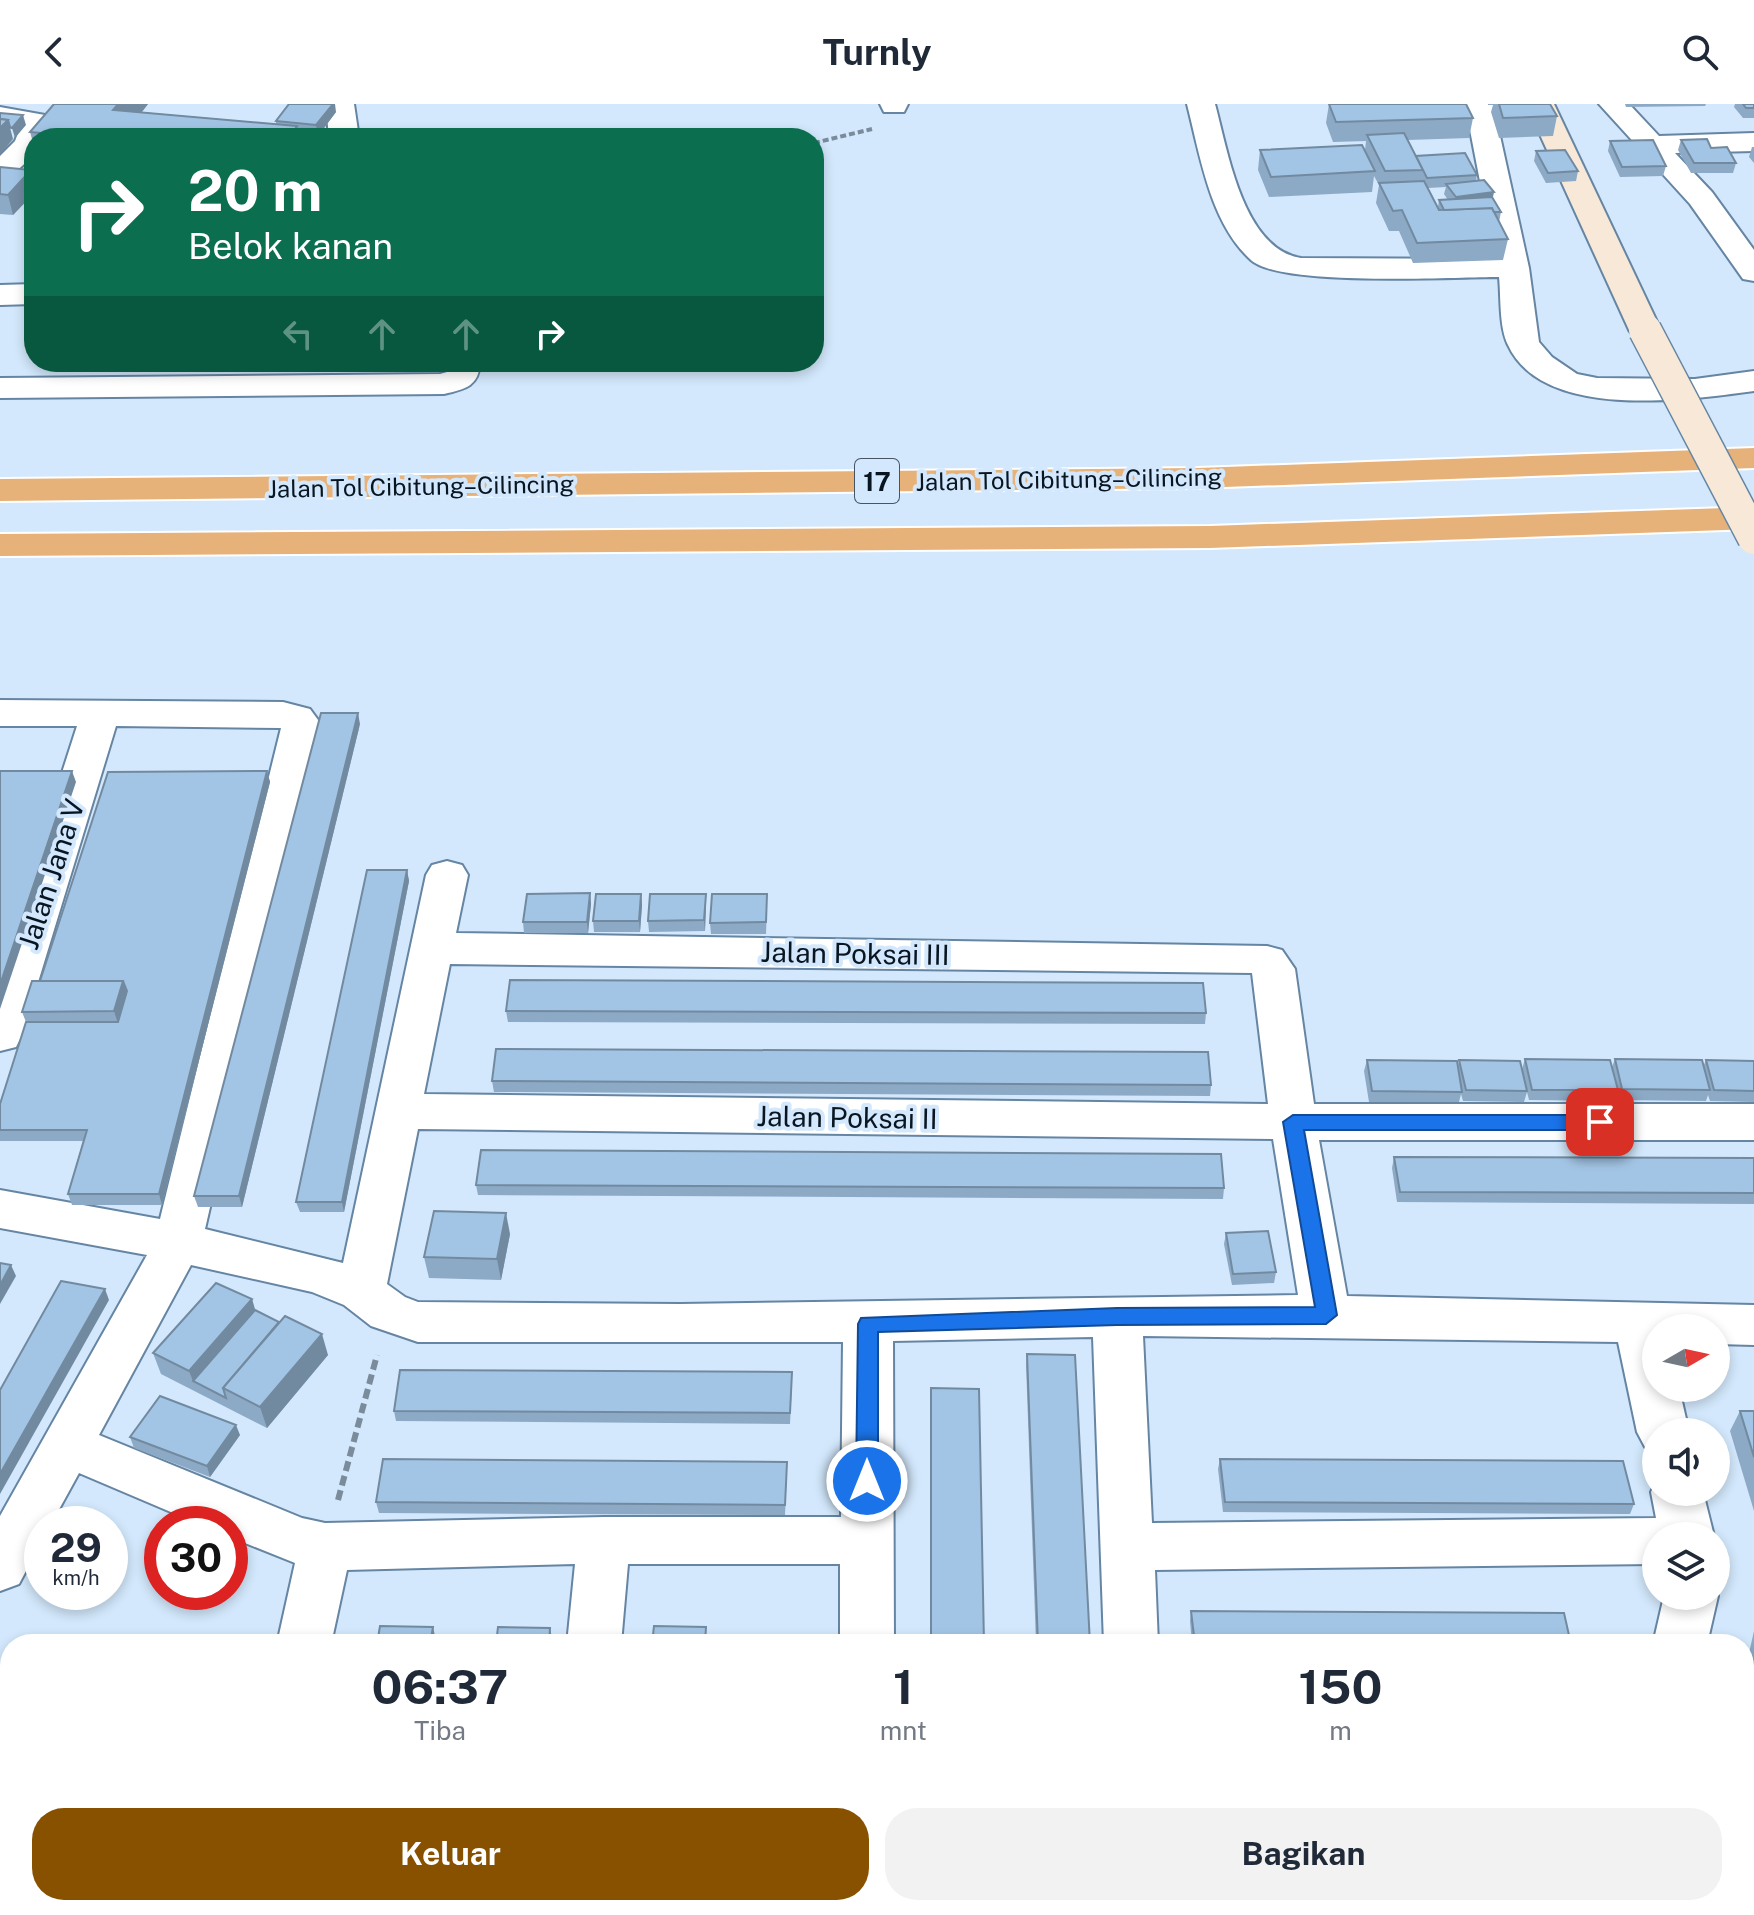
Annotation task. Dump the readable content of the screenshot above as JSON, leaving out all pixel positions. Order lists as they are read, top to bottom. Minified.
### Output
{"streets":{"highway":["Jalan Tol Cibitung–Cilincing","17"],"street":["Jalan Jana V","Jalan Poksai III","Jalan Poksai II"]},"crossings":[["Jalan Poksai III","Jalan Poksai II"]],"north":"right","page":{"header":"Turnly","turn":["20 m","Belok kanan"],"speed":"29 km/h","limit":"30","eta":["06:37","Tiba","1","mnt","150","m"],"buttons":["Keluar","Bagikan"]}}
